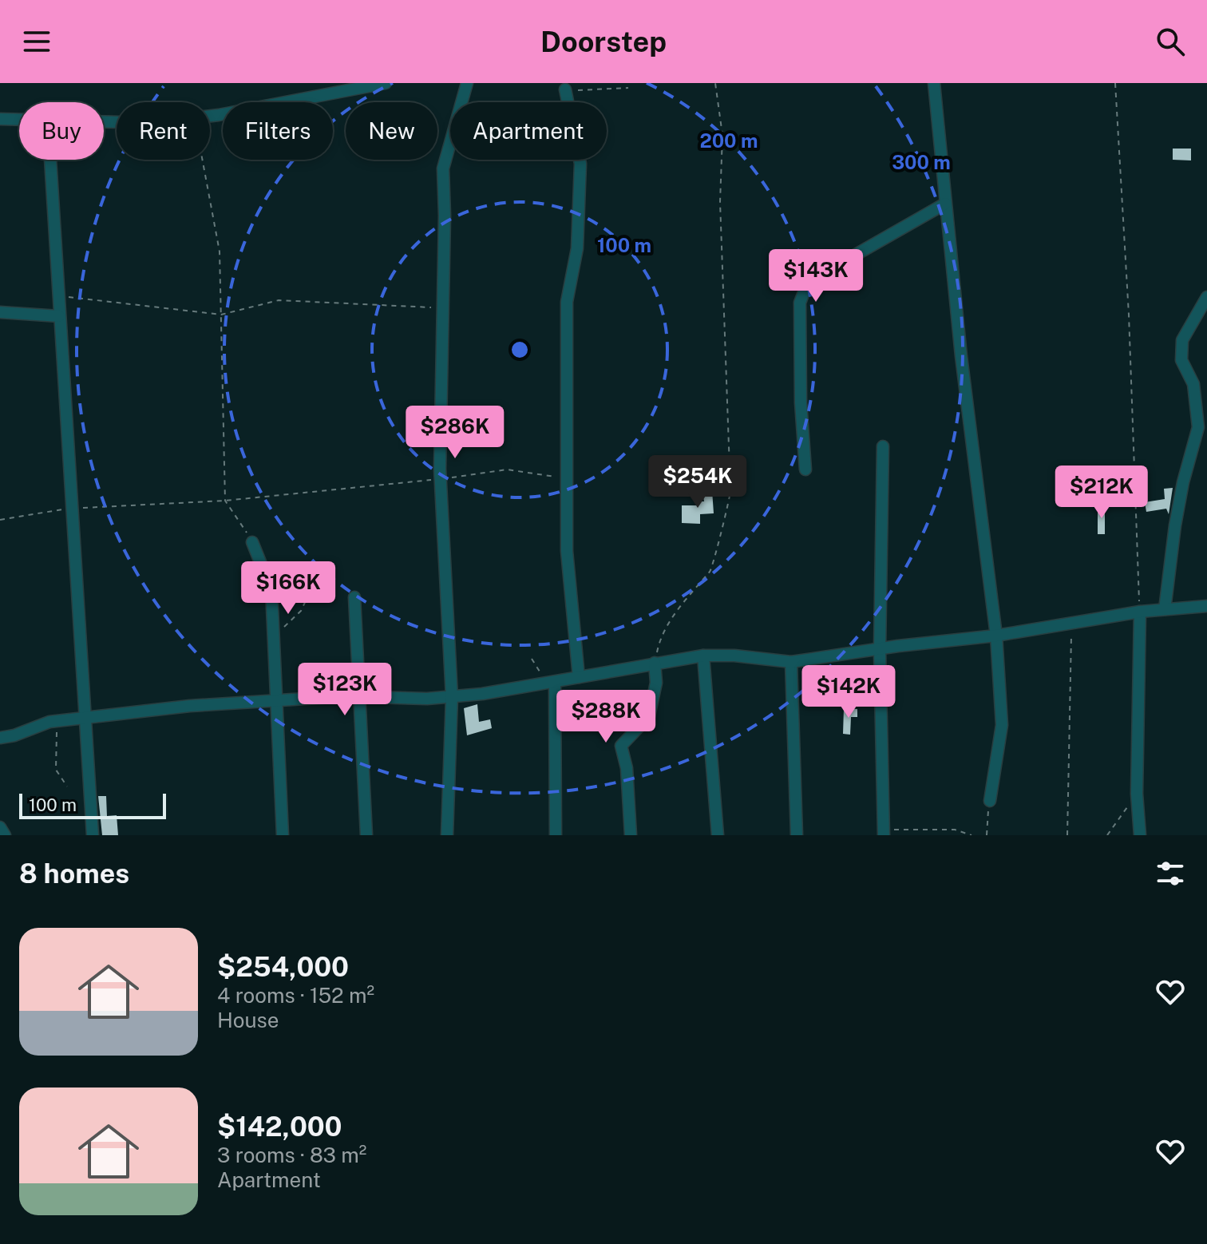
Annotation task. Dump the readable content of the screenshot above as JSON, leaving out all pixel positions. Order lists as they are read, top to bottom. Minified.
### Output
{"scale_bar":"100 m","page":{"header":"Doorstep","chip":["Buy","Rent","Filters","New","Apartment"],"price":["$143K","$286K","$254K","$212K","$166K","$123K","$142K","$288K"],"scale":"100 m","heading":"8 homes","list":[{"name":"$254,000","note":"4 rooms · 152 m² · House"},{"name":"$142,000","note":"3 rooms · 83 m² · Apartment"}]},"rings":["200 m","300 m","100 m"]}
